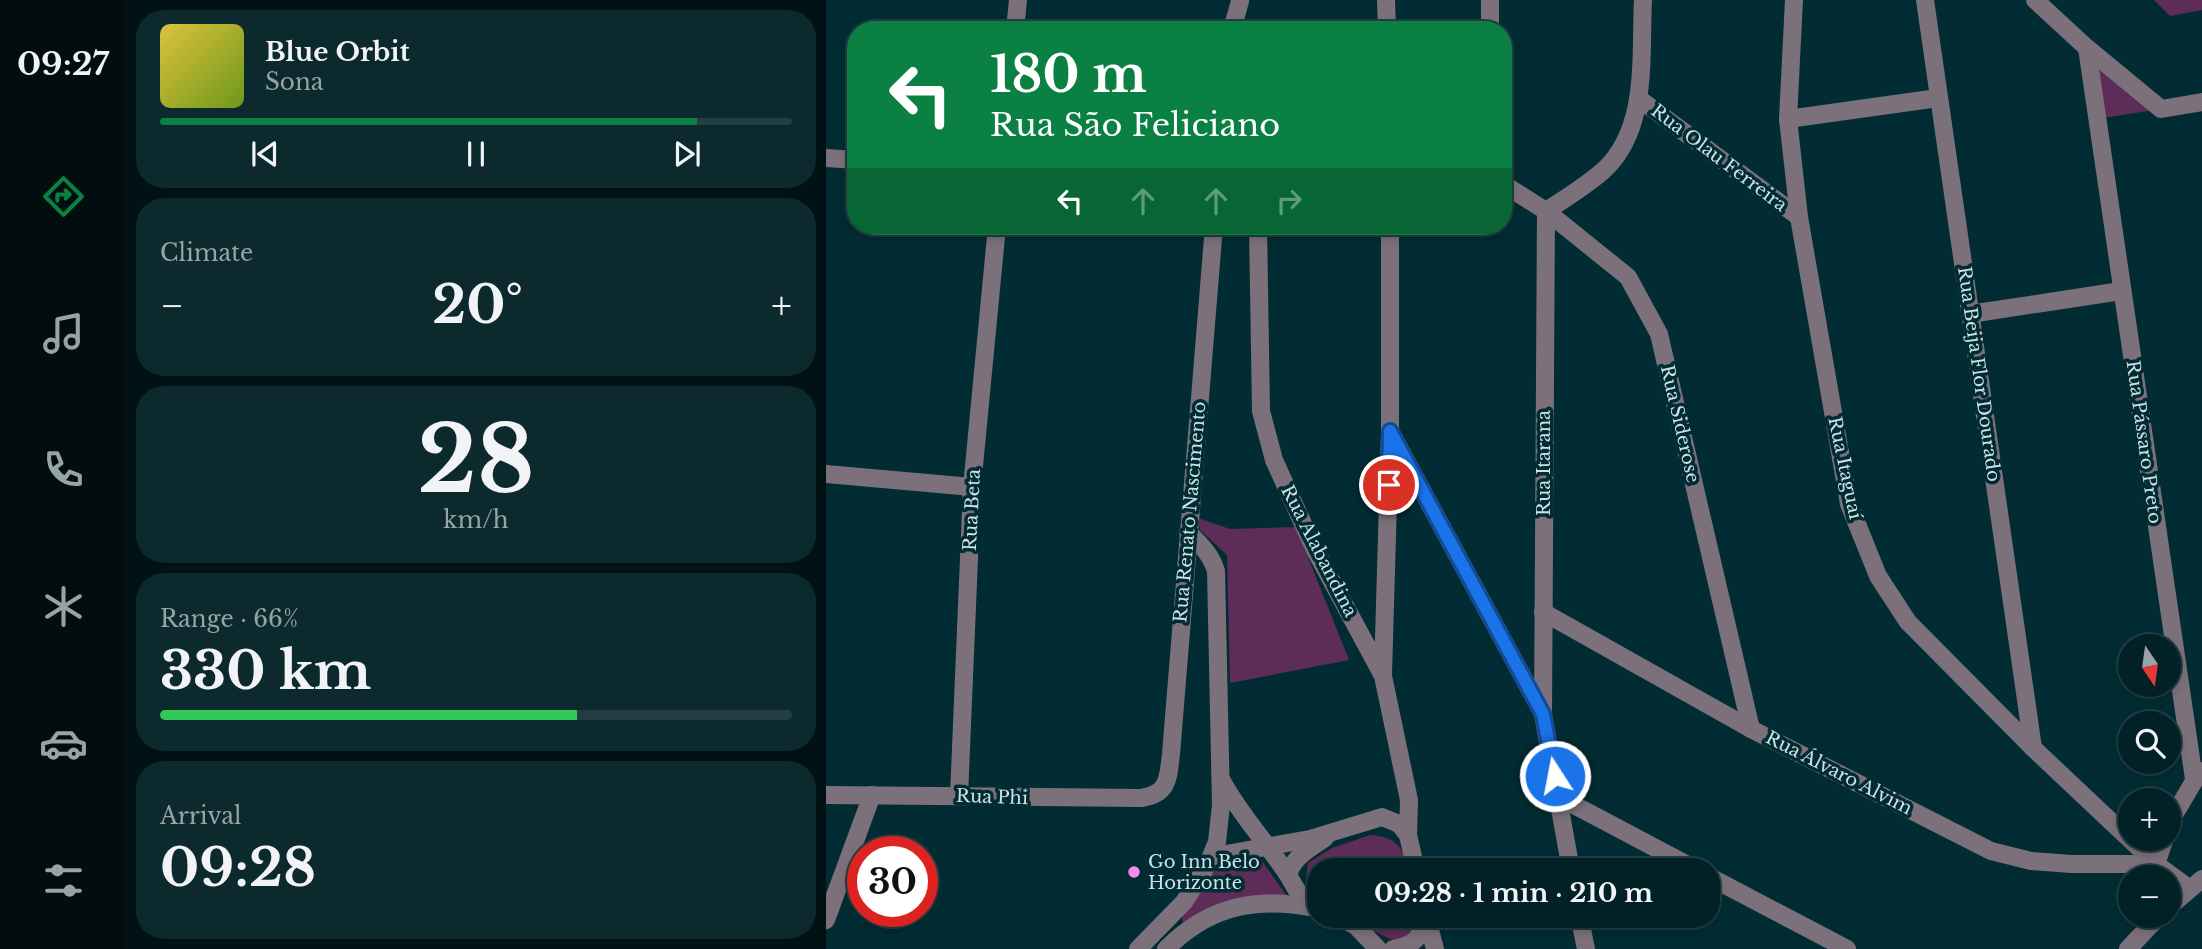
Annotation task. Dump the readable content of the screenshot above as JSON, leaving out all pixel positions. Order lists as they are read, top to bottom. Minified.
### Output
{"streets":{"street":["Rua Olau Ferreira","Rua Beija Flor Dourado","Rua Siderose","Rua Pássaro Preto","Rua Itarana","Rua Itaguaí","Rua Beta","Rua Renato Nascimento","Rua Alabandina","Rua Álvaro Alvim","Rua Phi"]},"crossings":[["Rua Olau Ferreira","Rua Itaguaí"],["Rua Beija Flor Dourado","Rua Itaguaí"],["Rua Siderose","Rua Itarana"],["Rua Siderose","Rua Álvaro Alvim"],["Rua Itarana","Rua Álvaro Alvim"],["Rua Itaguaí","Rua Álvaro Alvim"],["Rua Beta","Rua Phi"],["Rua Renato Nascimento","Rua Phi"]],"places":["Go Inn Belo Horizonte"],"north":"bottom","page":{"tabs":"09:27","turn":["180 m","Rua São Feliciano"],"song":["Blue Orbit","Sona"],"tile":["Climate",["28","km/h"],["Range · 66%","330 km"],["Arrival","09:28"]],"heat":["−","20°","+"],"map_buttons":["+","−"],"limit":"30","trip":"09:28 · 1 min · 210 m"}}
